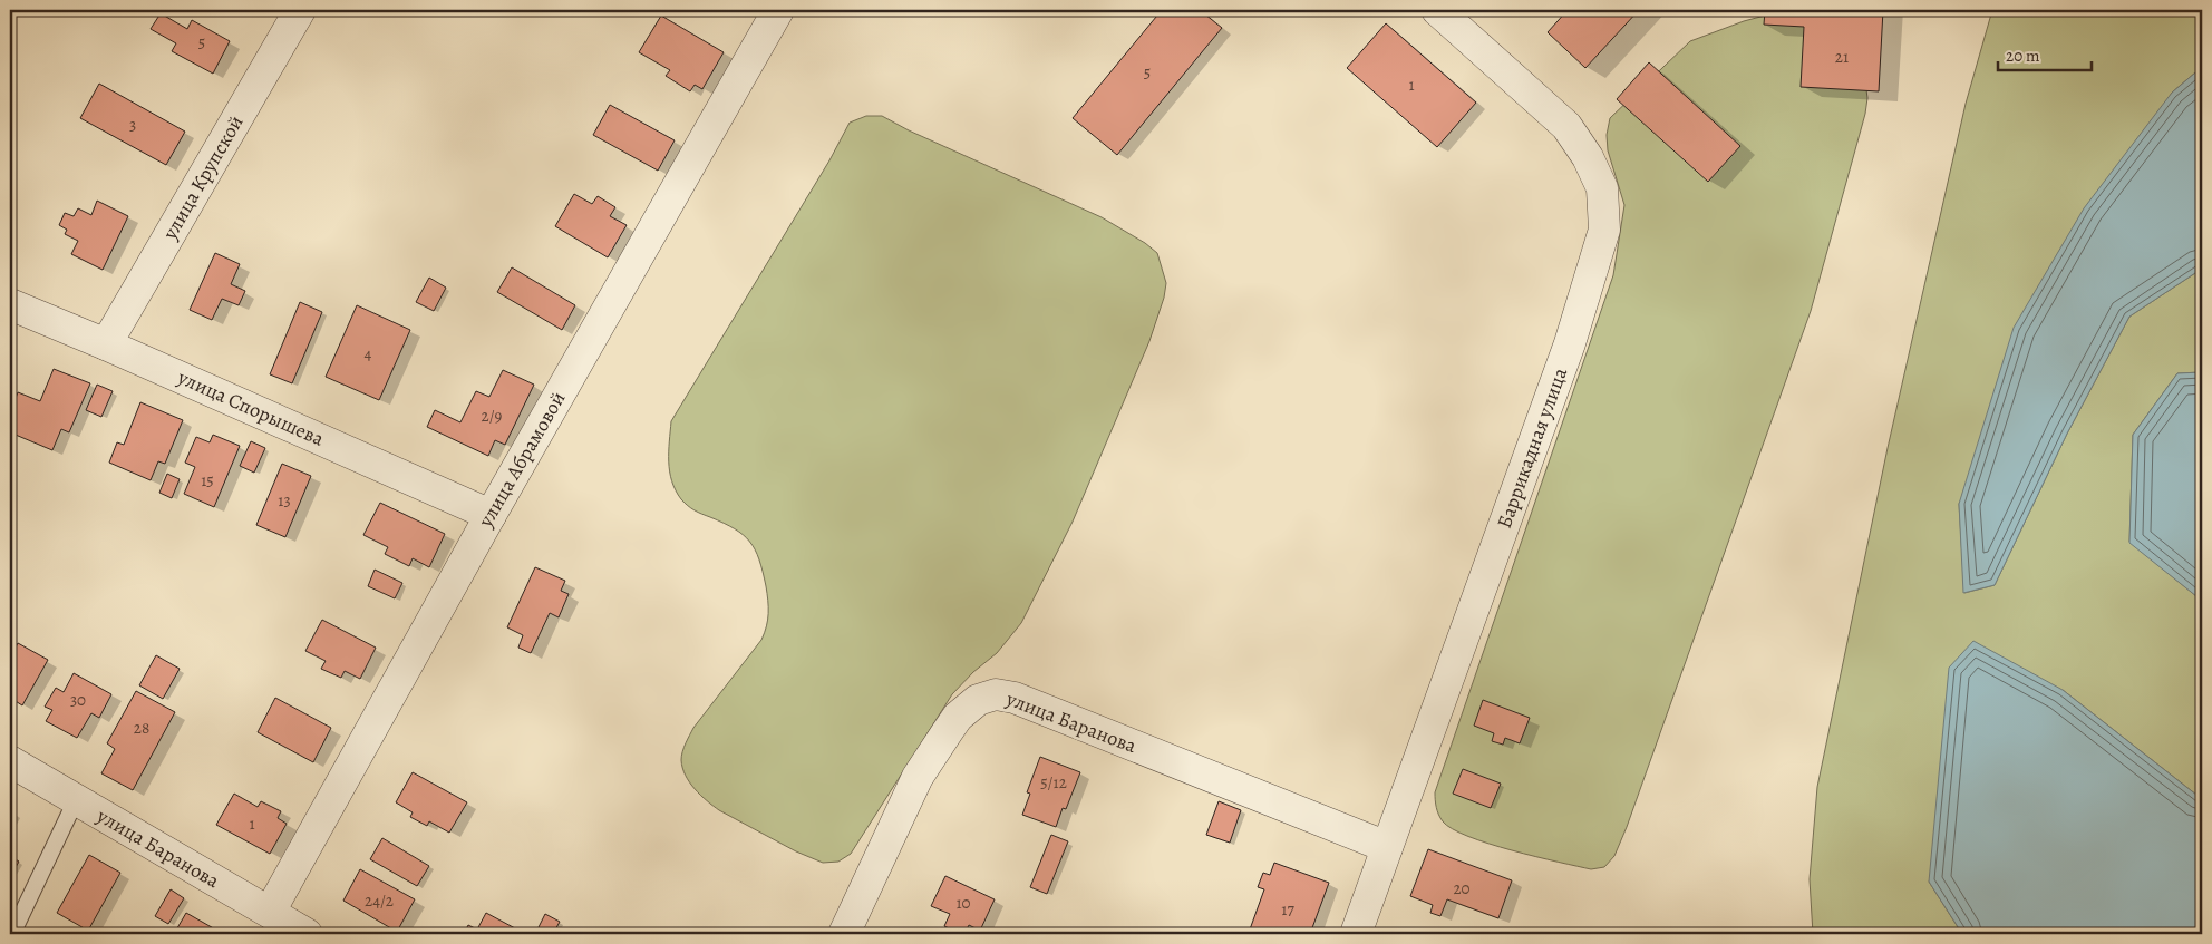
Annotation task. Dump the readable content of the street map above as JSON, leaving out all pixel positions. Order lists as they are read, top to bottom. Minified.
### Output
{"streets":{"street":["улица Крупской","улица Спорышева","Баррикадная улица","улица Абрамовой","улица Баранова"]},"crossings":[["улица Крупской","улица Спорышева"],["улица Спорышева","улица Абрамовой"],["Баррикадная улица","улица Баранова"],["улица Абрамовой","улица Баранова"]],"house_numbers":["5","21","5","1","3","4","2/9","15","13","30","28","5/12","1","20","24/2","10","17"],"scale_bar":"20 m"}
